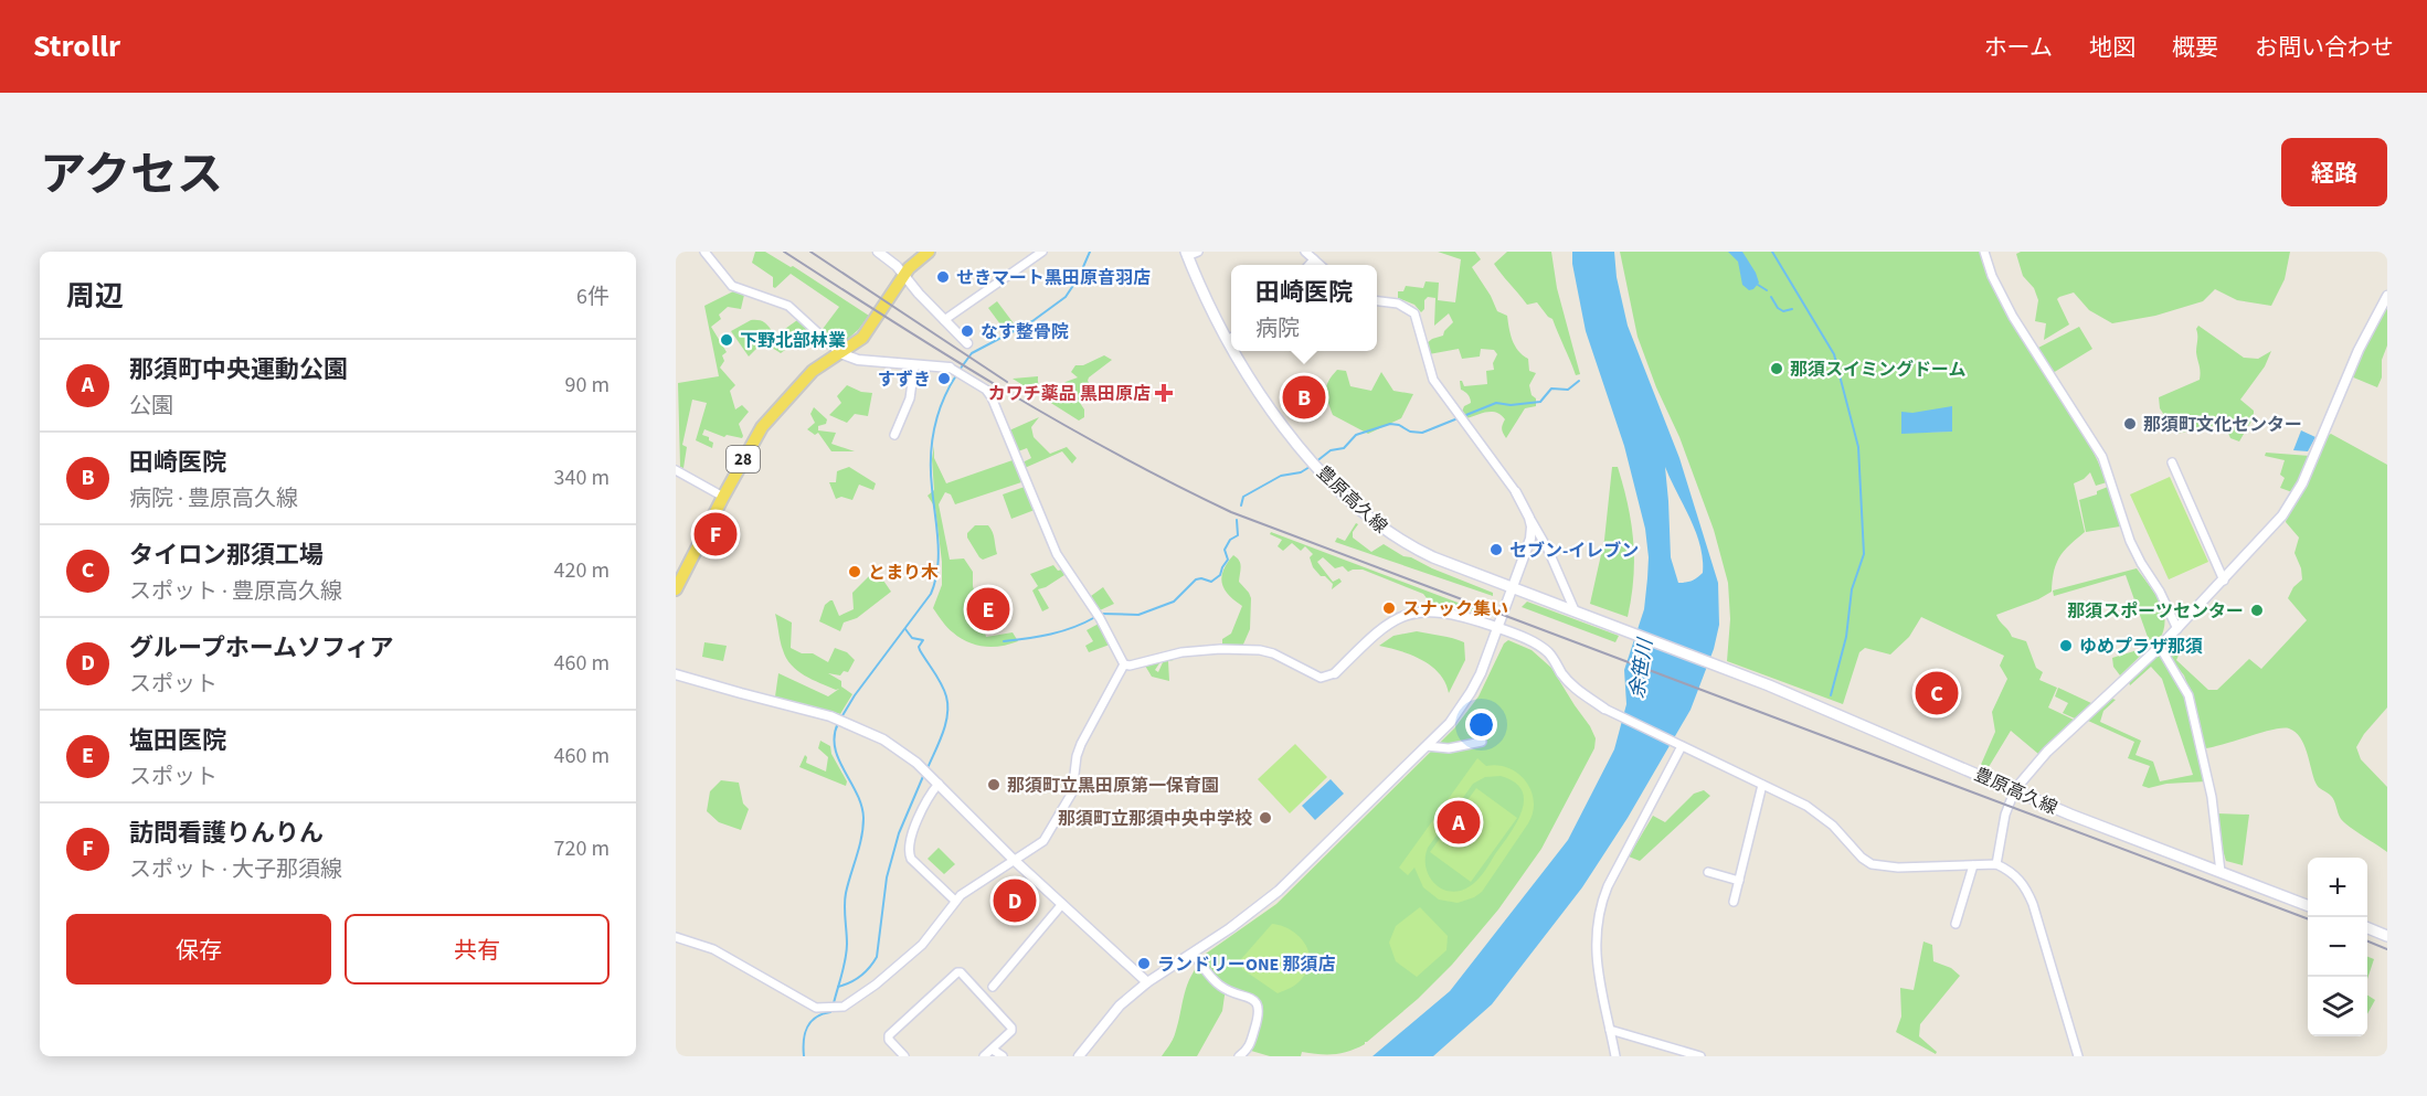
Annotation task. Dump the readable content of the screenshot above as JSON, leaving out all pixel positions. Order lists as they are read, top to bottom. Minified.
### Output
{"streets":{"main road":["28","豊原高久線"]},"water":["余笹川"],"places":{"other":["せきマート黒田原音羽店","なす整骨院","下野北部林業","那須スイミングドーム","すずき","那須町文化センター","セブン-イレブン","とまり木","スナック集い","那須スポーツセンター","ゆめプラザ那須","那須町立黒田原第一保育園","那須町立那須中央中学校","ランドリーONE 那須店"],"health":["カワチ薬品 黒田原店"]},"page":{"header":"Strollr","nav":["ホーム","地図","概要","お問い合わせ"],"title":"アクセス","buttons":["経路",["保存","共有"]],"heading":["周辺","6件"],"popup":["田崎医院","病院"],"list":[{"mark":"A","name":"那須町中央運動公園","note":"公園","value":"90 m"},{"mark":"B","name":"田崎医院","note":"病院 · 豊原高久線","value":"340 m"},{"mark":"C","name":"タイロン那須工場","note":"スポット · 豊原高久線","value":"420 m"},{"mark":"D","name":"グループホームソフィア","note":"スポット","value":"460 m"},{"mark":"E","name":"塩田医院","note":"スポット","value":"460 m"},{"mark":"F","name":"訪問看護りんりん","note":"スポット · 大子那須線","value":"720 m"}],"pins":["B","F","E","C","A","D"],"map_buttons":["+","−"]}}
